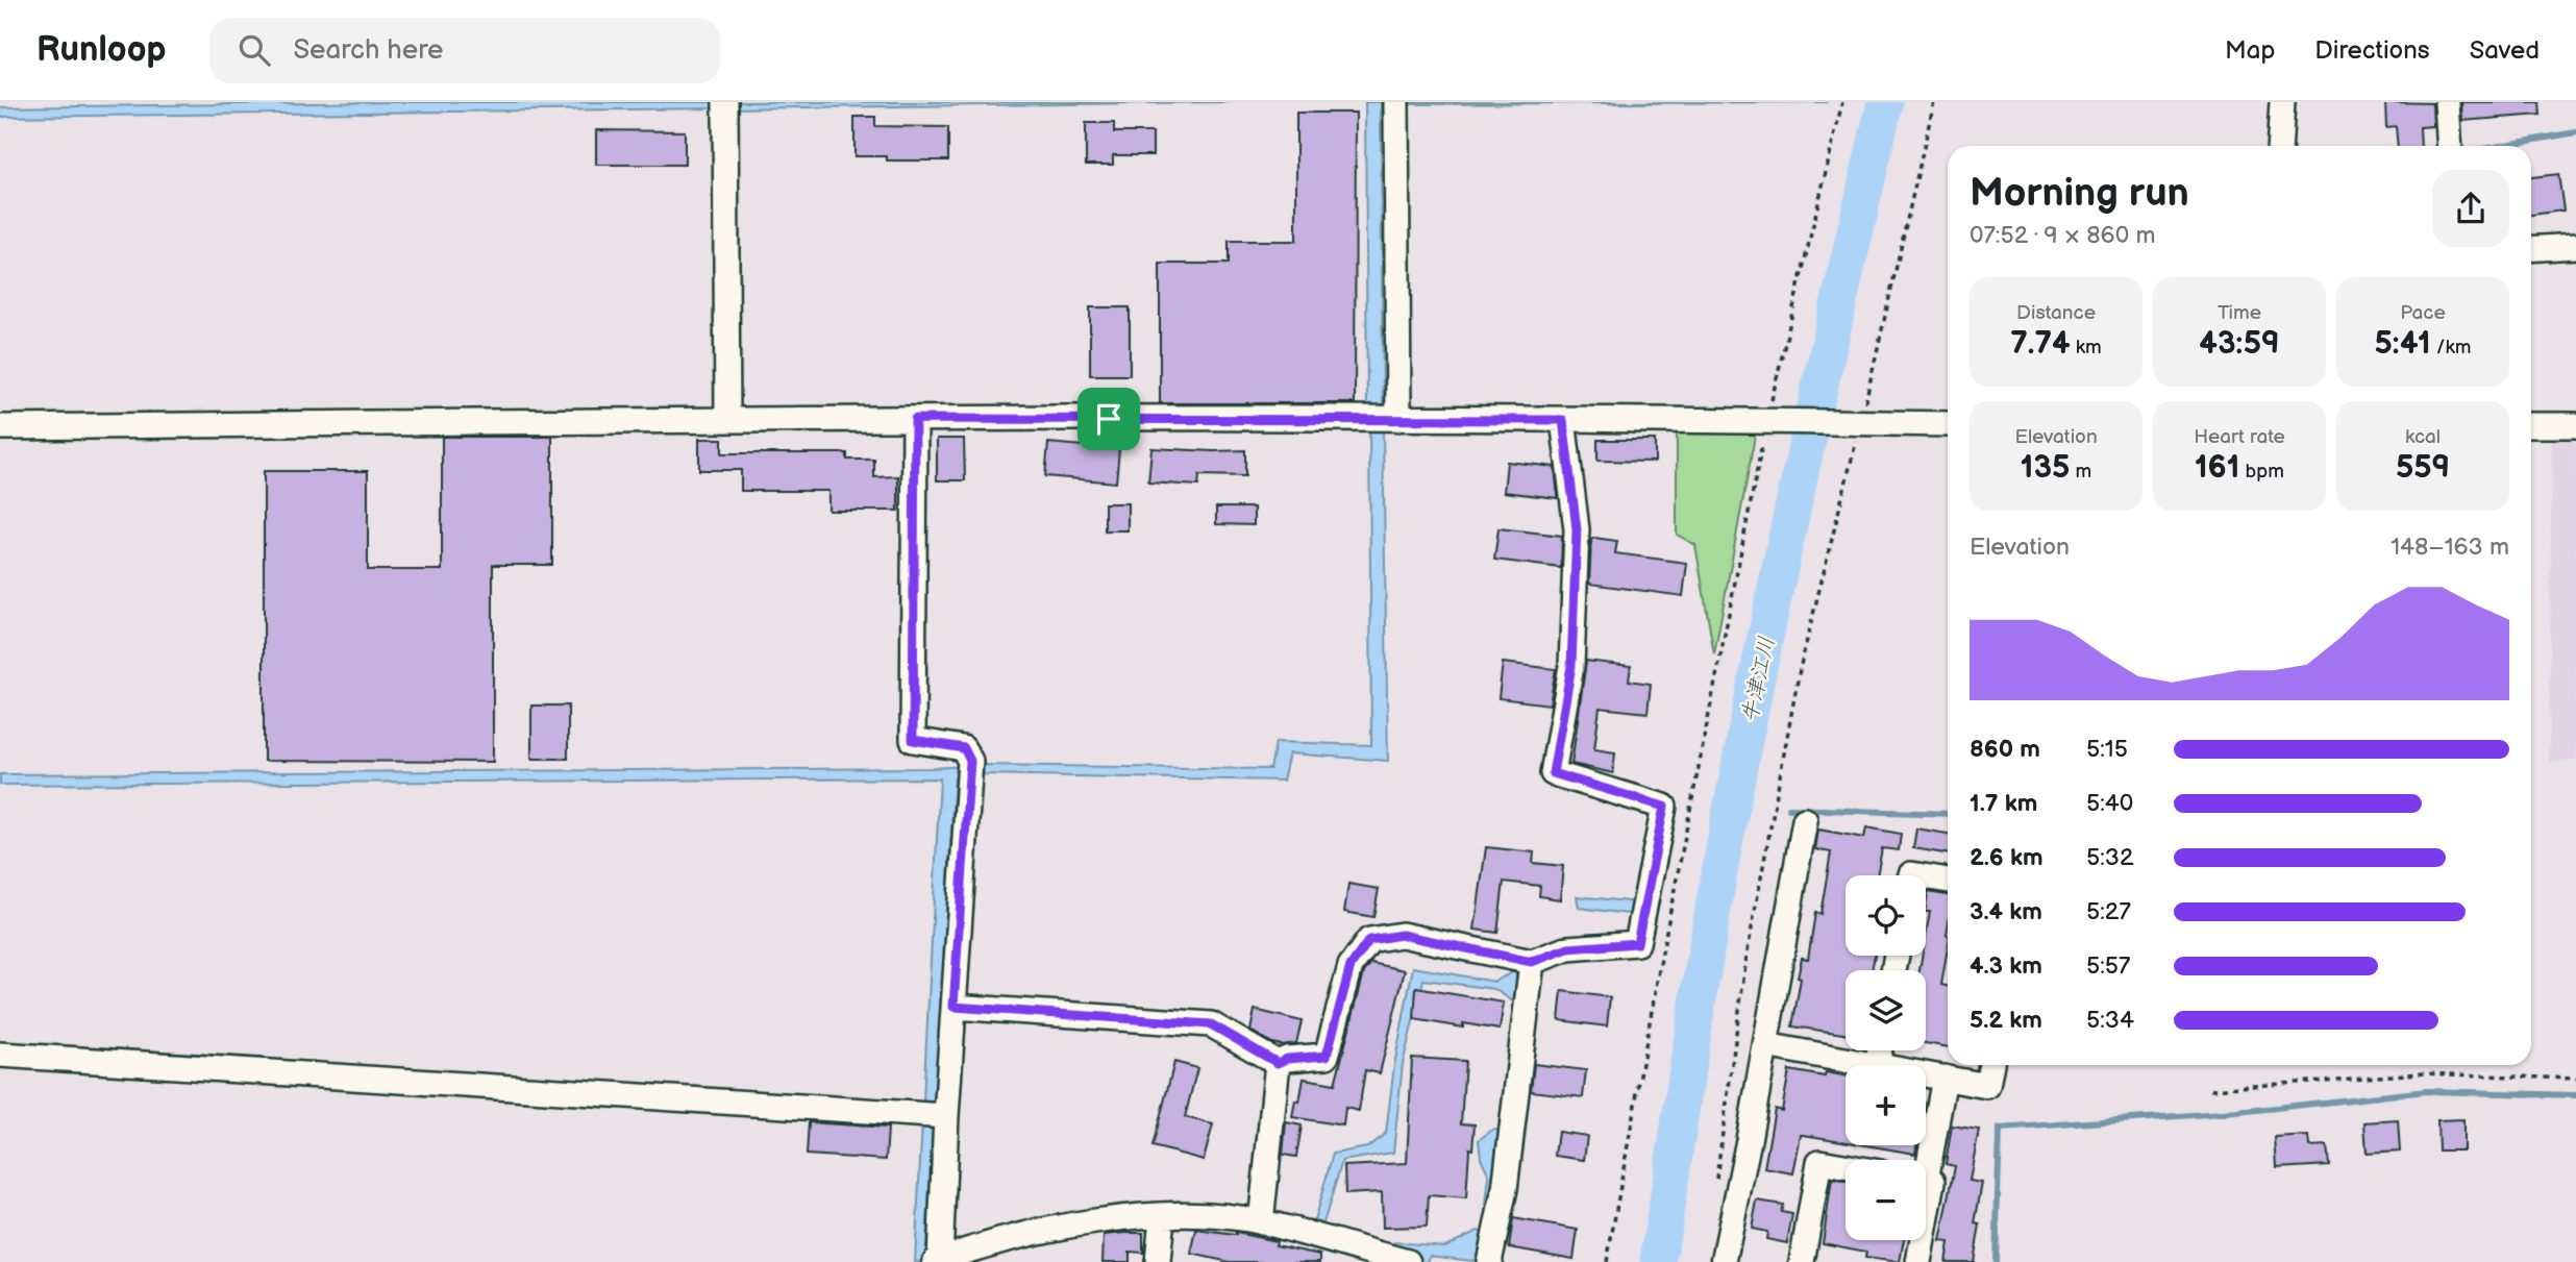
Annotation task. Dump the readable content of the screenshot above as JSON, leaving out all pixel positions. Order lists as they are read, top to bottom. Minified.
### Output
{"water":["牛津江川"],"page":{"header":"Runloop","search":"Search here","nav":["Map","Directions","Saved"],"heading":["Morning run","07:52 · 9 × 860 m"],"stats":[["Distance","7.74 km"],["Time","43:59"],["Pace","5:41 /km"],["Elevation","135 m"],["Heart rate","161 bpm"],["kcal","559"]],"chart":["Elevation","148–163 m"],"list":[{"name":"860 m","note":"5:15"},{"name":"1.7 km","note":"5:40"},{"name":"2.6 km","note":"5:32"},{"name":"3.4 km","note":"5:27"},{"name":"4.3 km","note":"5:57"},{"name":"5.2 km","note":"5:34"}],"map_buttons":["+","−"]}}
